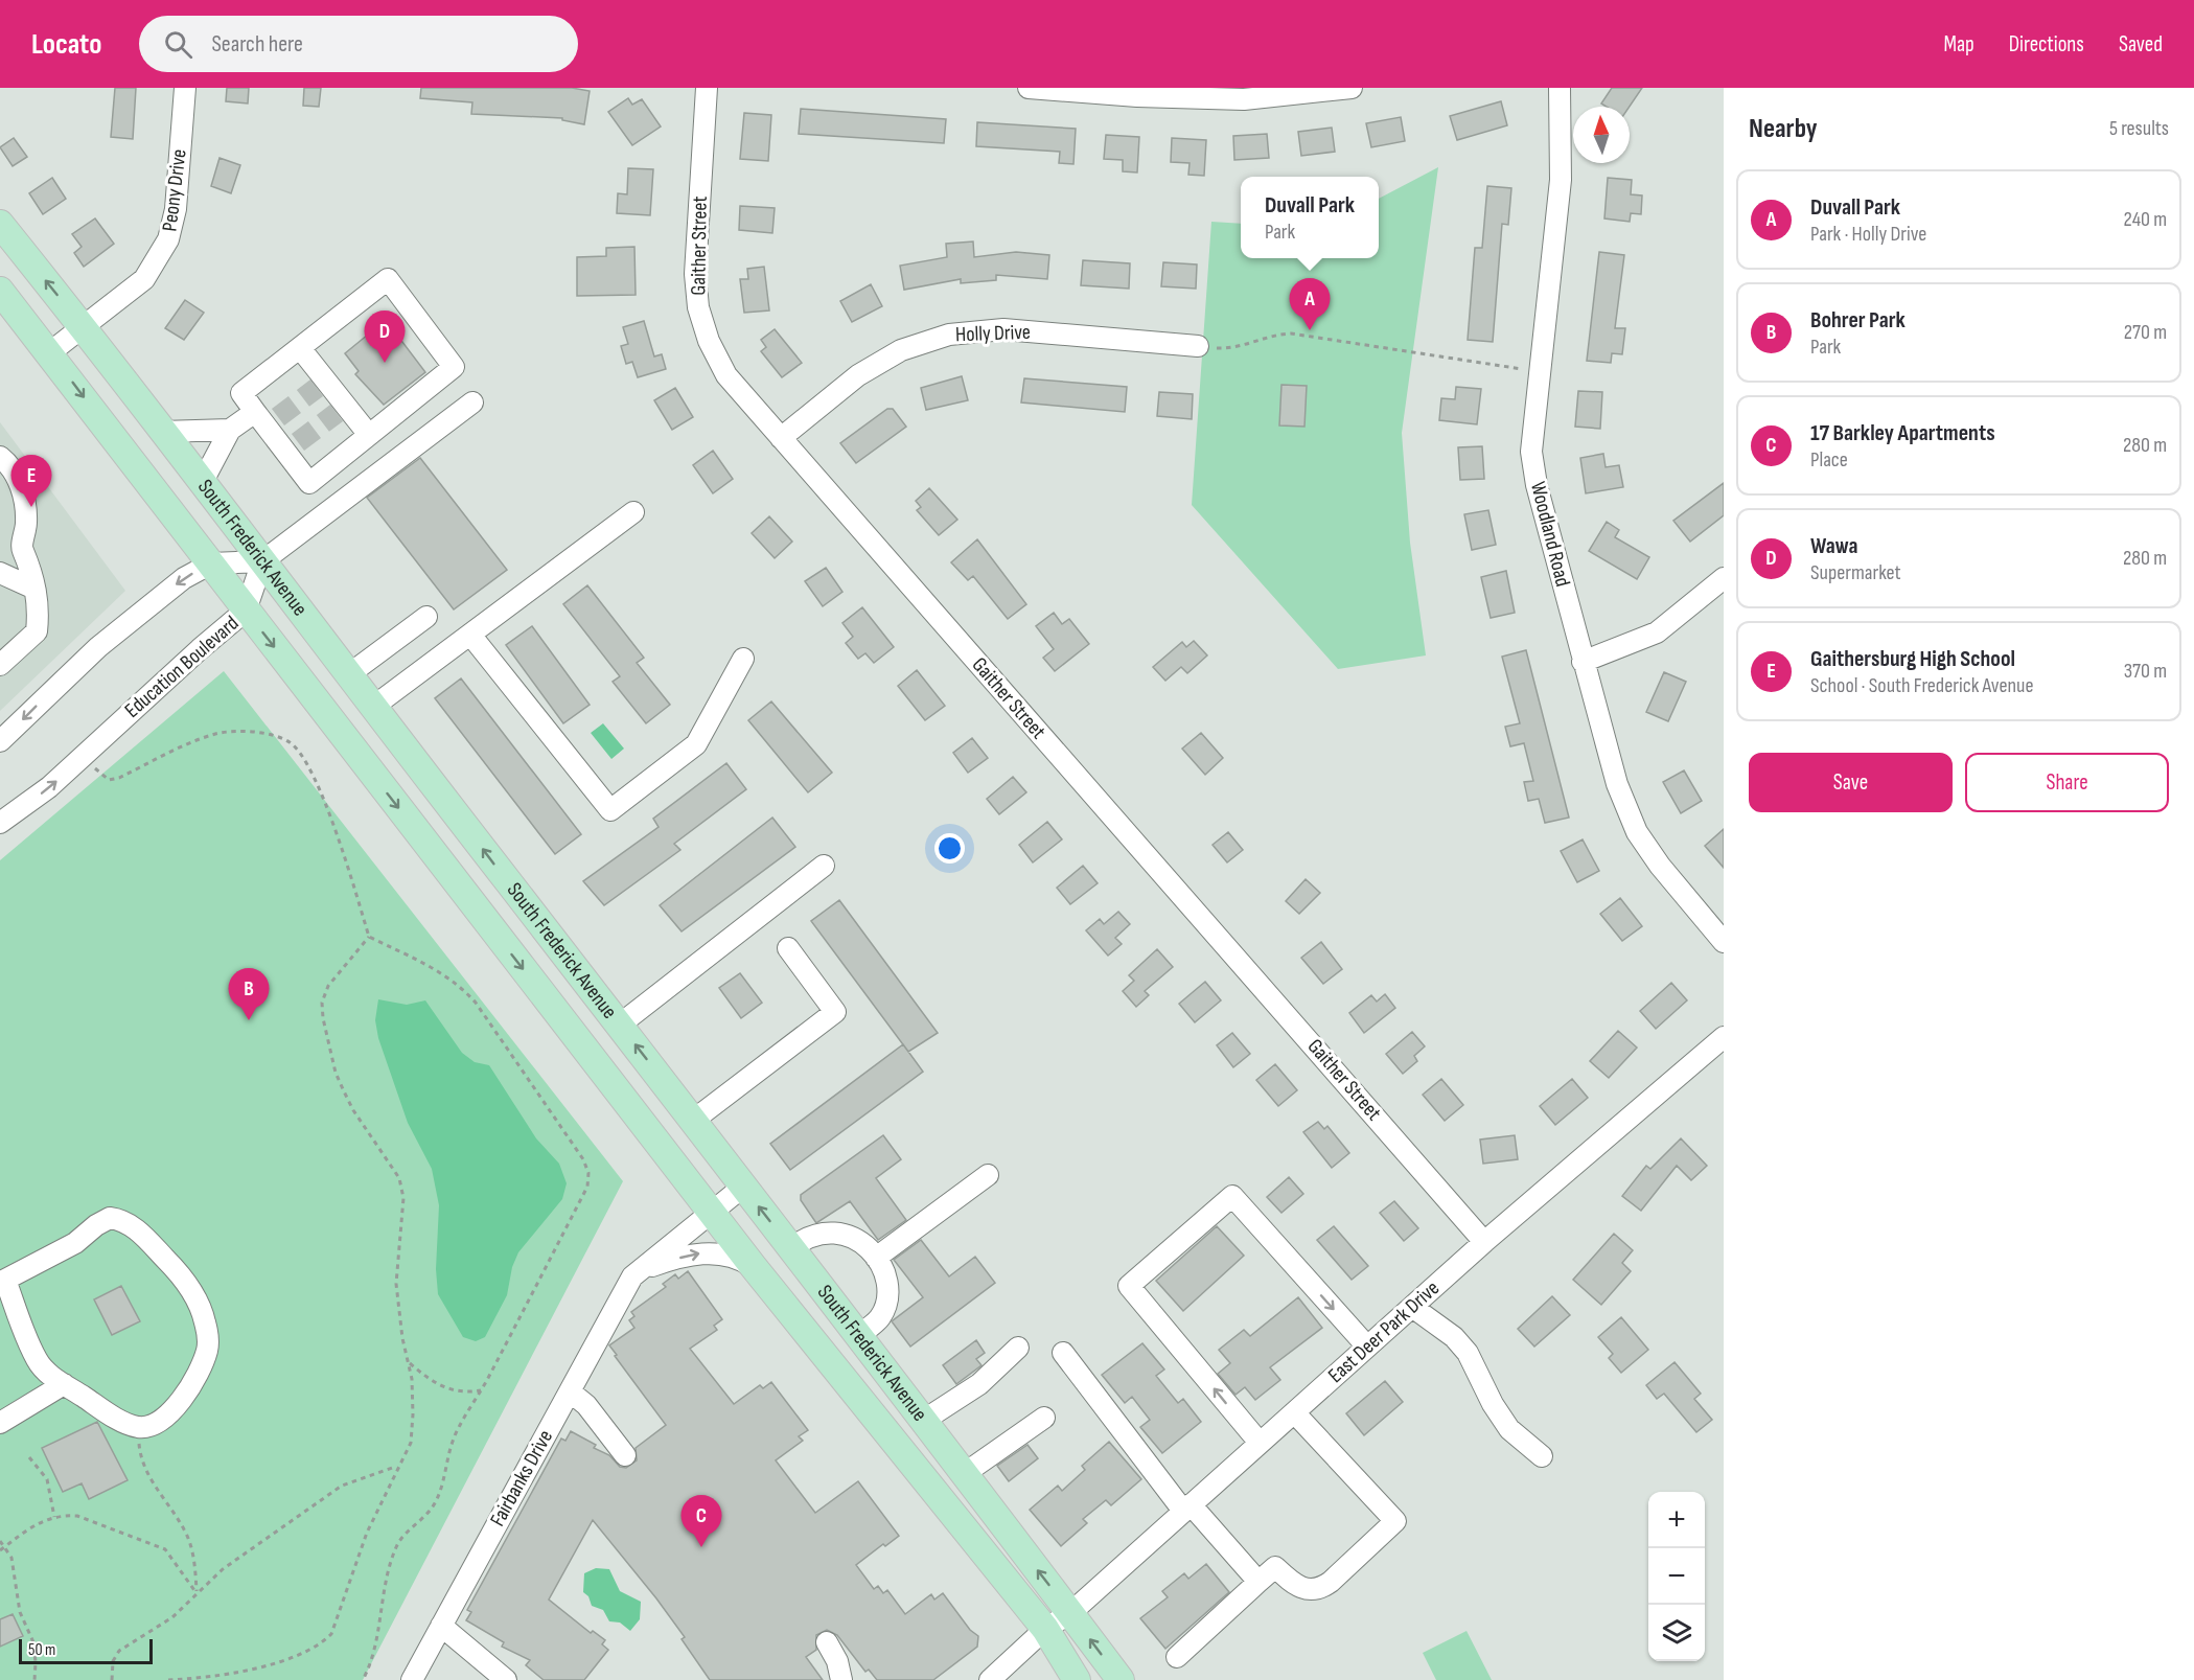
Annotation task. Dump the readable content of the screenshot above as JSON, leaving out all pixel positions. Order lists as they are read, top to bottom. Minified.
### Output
{"streets":{"main road":["South Frederick Avenue"],"street":["Peony Drive","Gaither Street","Holly Drive","Woodland Road","Education Boulevard","East Deer Park Drive","Fairbanks Drive"]},"crossings":[["Peony Drive","South Frederick Avenue"],["Gaither Street","Holly Drive"],["Gaither Street","East Deer Park Drive"],["South Frederick Avenue","Education Boulevard"],["South Frederick Avenue","East Deer Park Drive"],["South Frederick Avenue","Fairbanks Drive"]],"scale_bar":"50 m","north":"top","page":{"header":"Locato","search":"Search here","nav":["Map","Directions","Saved"],"heading":["Nearby","5 results"],"list":[{"mark":"A","name":"Duvall Park","note":"Park · Holly Drive","value":"240 m"},{"mark":"B","name":"Bohrer Park","note":"Park","value":"270 m"},{"mark":"C","name":"17 Barkley Apartments","note":"Place","value":"280 m"},{"mark":"D","name":"Wawa","note":"Supermarket","value":"280 m"},{"mark":"E","name":"Gaithersburg High School","note":"School · South Frederick Avenue","value":"370 m"}],"popup":["Duvall Park","Park"],"pins":["A","D","E","B","C"],"buttons":["Save","Share"],"map_buttons":["+","−"],"scale":"50 m"}}
